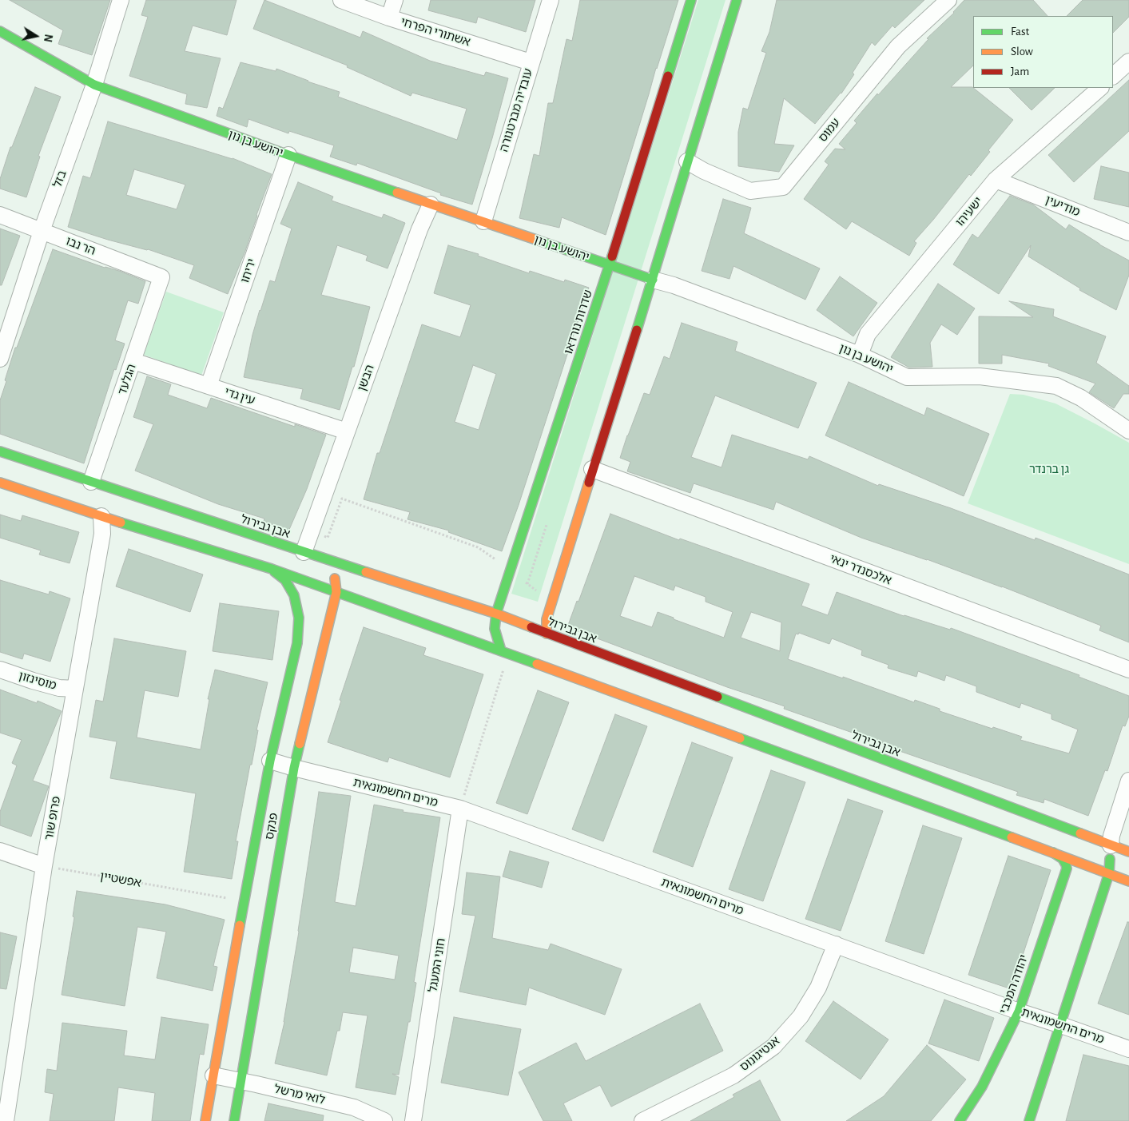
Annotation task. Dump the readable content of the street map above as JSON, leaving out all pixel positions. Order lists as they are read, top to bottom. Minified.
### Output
{"streets":{"main road":["יהושע בן נון","שדרות נורדאו","אבן גבירול","פנקס","יהודה המכבי"],"street":["אשתורי הפרחי","עובדיה מברטנורה","עמוס","בזל","מודיעין","ישעיהו","הר נבו","יריחו","הבשן","הגלעד","עין גדי","אלכסנדר ינאי","מוסינזון","מרים החשמונאית","פרופ שור","חוני המעגל","אנטיגונוס","לואי מרשל"],"path":["אפשטיין"]},"crossings":[["אשתורי הפרחי","עובדיה מברטנורה"],["עובדיה מברטנורה","יהושע בן נון"],["יהושע בן נון","בזל"],["יהושע בן נון","ישעיהו"],["יהושע בן נון","יריחו"],["יהושע בן נון","שדרות נורדאו"],["יהושע בן נון","הבשן"],["בזל","הר נבו"],["מודיעין","ישעיהו"],["הר נבו","הגלעד"],["יריחו","עין גדי"],["שדרות נורדאו","אבן גבירול"],["הבשן","עין גדי"],["הבשן","אבן גבירול"],["הבשן","פנקס"],["הגלעד","עין גדי"],["הגלעד","אבן גבירול"],["אבן גבירול","פנקס"],["מוסינזון","פרופ שור"],["מרים החשמונאית","פנקס"],["מרים החשמונאית","חוני המעגל"],["מרים החשמונאית","יהודה המכבי"],["מרים החשמונאית","אנטיגונוס"],["פרופ שור","אפשטיין"],["פנקס","אפשטיין"],["פנקס","לואי מרשל"]],"parks":["גן ברנדר"],"legend":["Fast","Slow","Jam"],"north":"right"}
